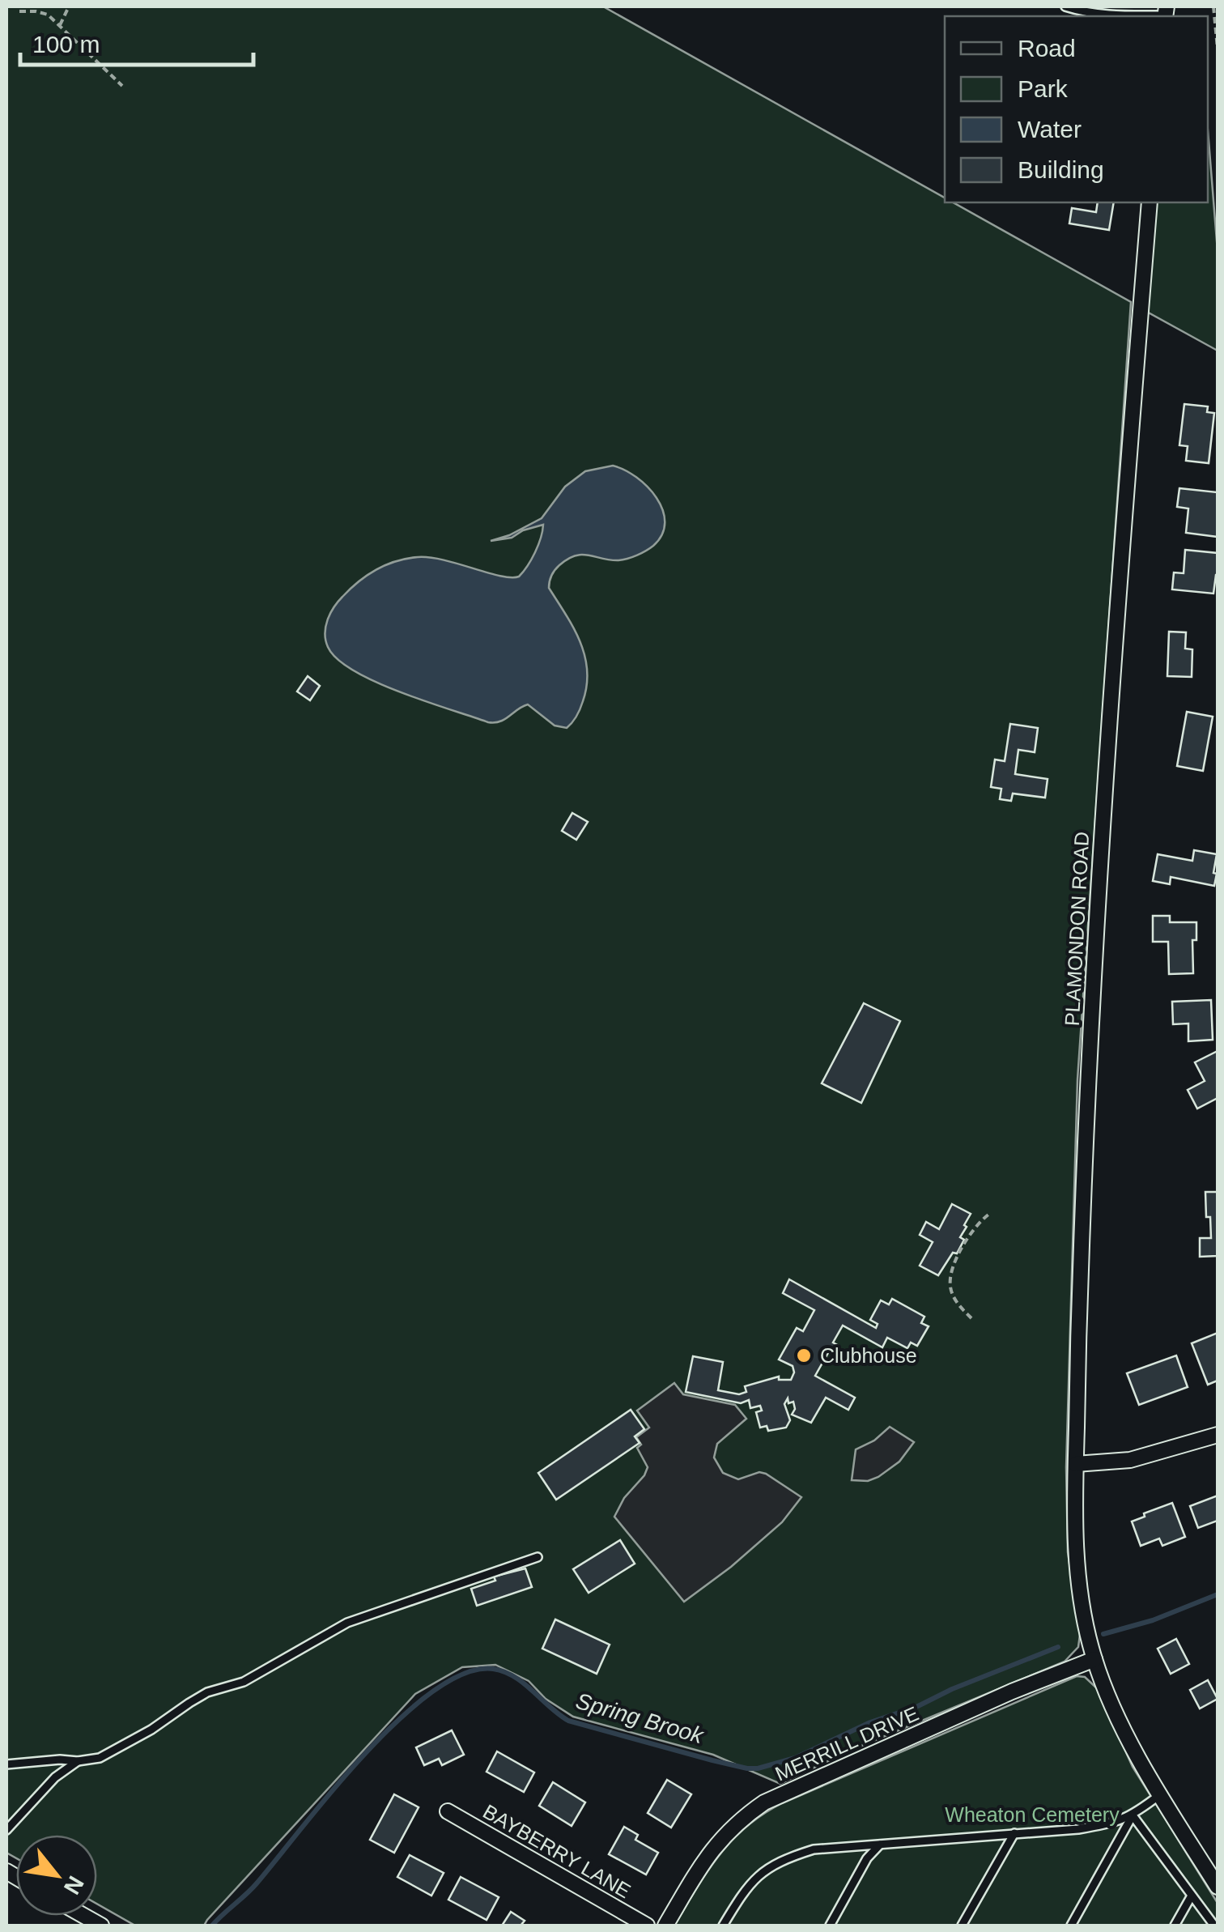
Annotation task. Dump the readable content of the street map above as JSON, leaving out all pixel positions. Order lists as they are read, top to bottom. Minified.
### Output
{"streets":{"street":["PLAMONDON ROAD","MERRILL DRIVE","BAYBERRY LANE"]},"crossings":[["PLAMONDON ROAD","MERRILL DRIVE"]],"water":["Spring Brook"],"parks":["Wheaton Cemetery"],"places":["Clubhouse"],"legend":["Road","Park","Water","Building"],"scale_bar":"100 m","north":"bottom right"}
